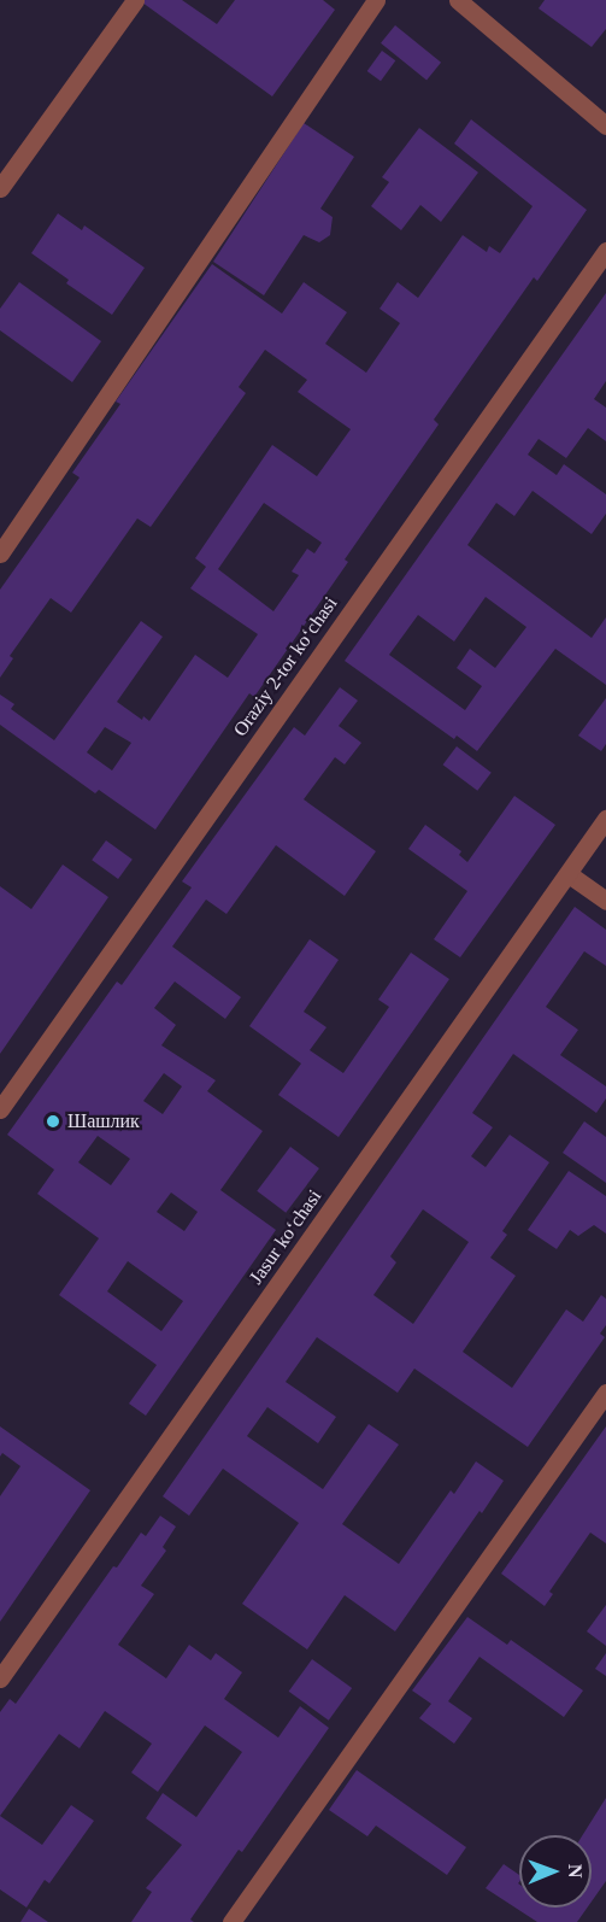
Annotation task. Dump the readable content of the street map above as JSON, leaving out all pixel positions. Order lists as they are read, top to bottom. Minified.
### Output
{"streets":{"street":["Oraziy 2-tor koʻchasi","Jasur koʻchasi"]},"places":["Шашлик"],"north":"right"}
